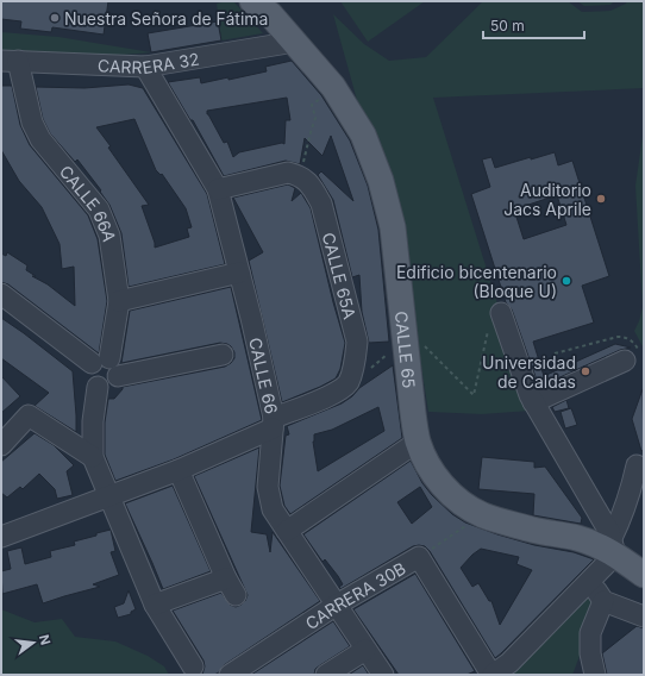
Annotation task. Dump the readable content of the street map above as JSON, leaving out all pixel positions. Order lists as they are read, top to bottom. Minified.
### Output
{"streets":{"main road":["CALLE 65"],"street":["CARRERA 32","CALLE 66A","CALLE 65A","CALLE 66","CARRERA 30B"]},"crossings":[["CARRERA 32","CALLE 66A"],["CARRERA 32","CALLE 65"],["CARRERA 32","CALLE 66"],["CALLE 65","CARRERA 30B"],["CALLE 66","CARRERA 30B"]],"places":["Nuestra Señora de Fátima","Auditorio Jacs Aprile","Edificio bicentenario (Bloque U)","Universidad de Caldas"],"scale_bar":"50 m","north":"right"}
